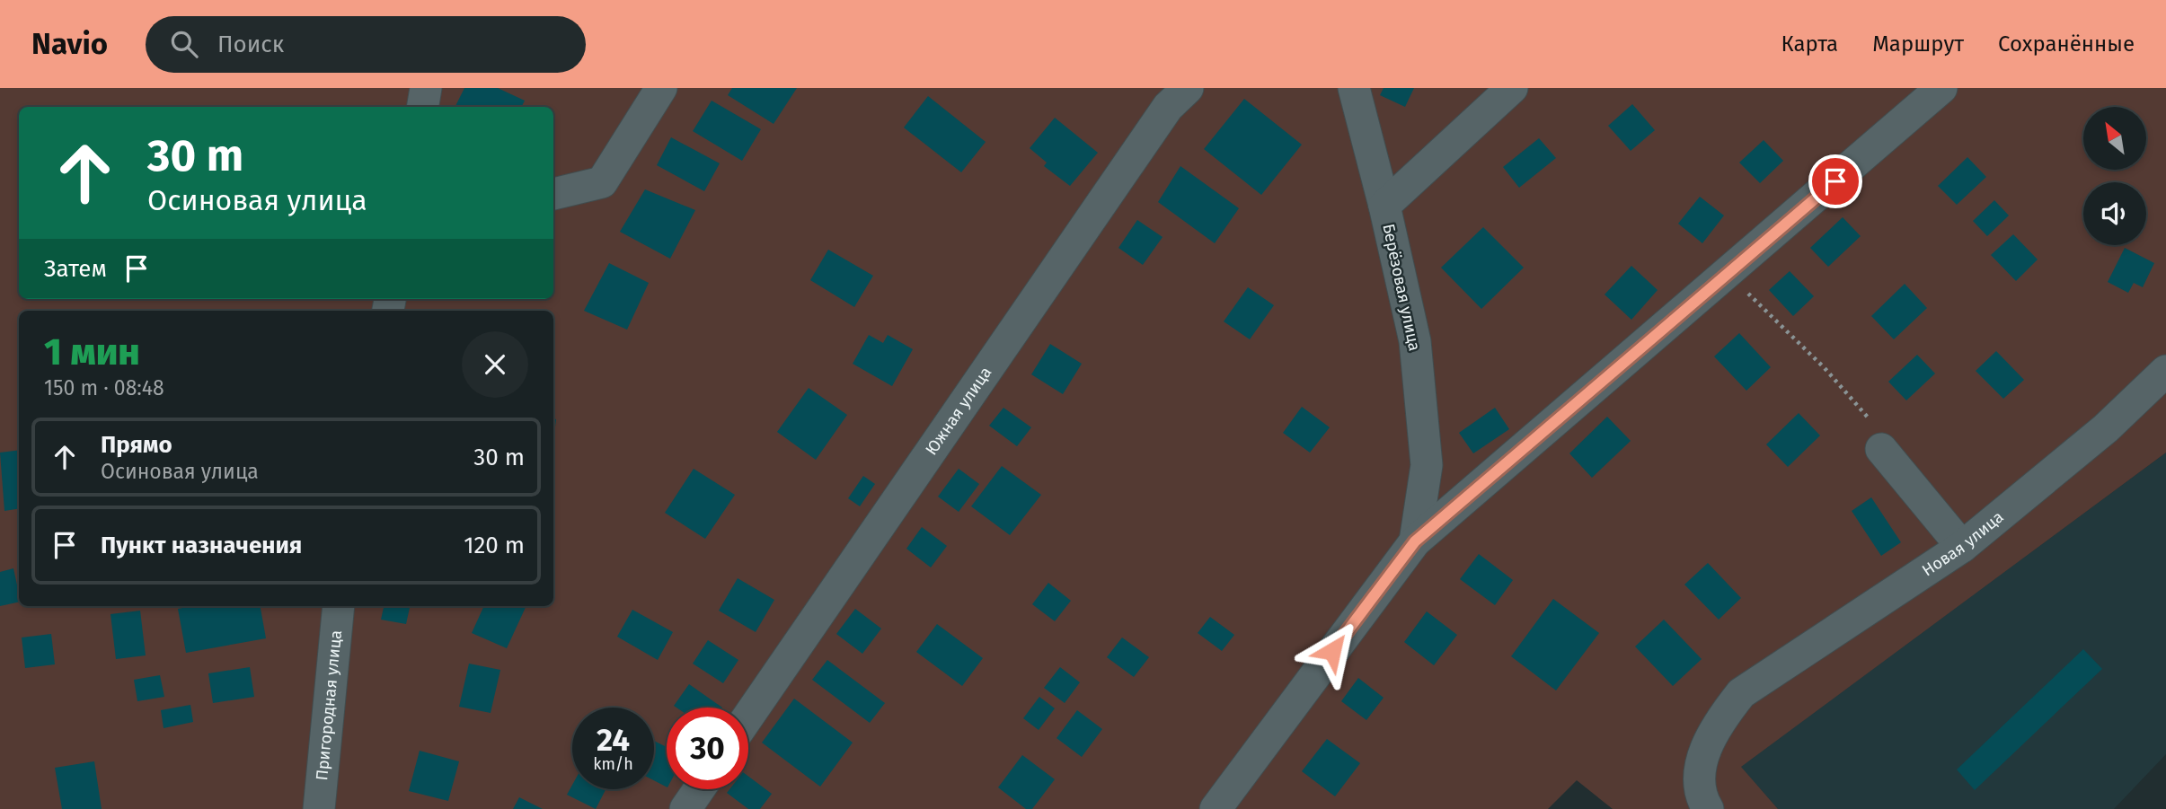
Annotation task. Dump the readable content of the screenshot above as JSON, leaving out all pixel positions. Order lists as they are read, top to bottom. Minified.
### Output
{"streets":{"street":["Берёзовая улица","Южная улица","Новая улица","Пригородная улица"]},"north":"top left","page":{"header":"Navio","search":"Поиск","nav":["Карта","Маршрут","Сохранённые"],"turn":["30 m","Осиновая улица"],"then":"Затем","heading":["1 мин","150 m · 08:48"],"list":[{"name":"Прямо","note":"Осиновая улица","value":"30 m"},{"name":"Пункт назначения","value":"120 m"}],"speed":"24 km/h","limit":"30"}}
